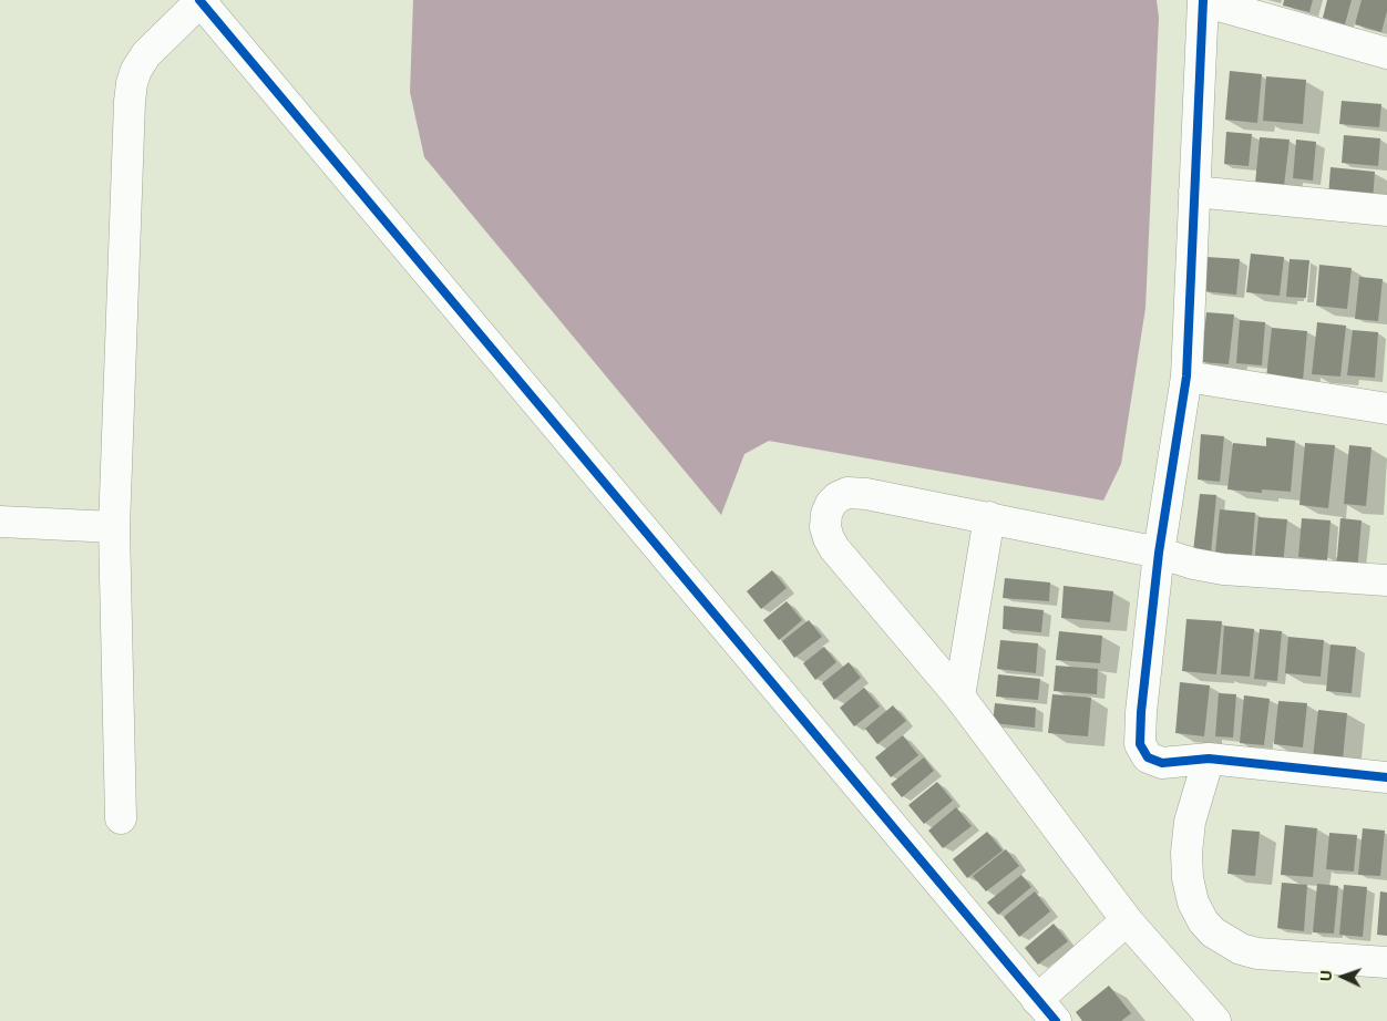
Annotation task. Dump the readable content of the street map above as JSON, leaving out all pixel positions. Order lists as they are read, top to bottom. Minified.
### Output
{"north":"left"}
